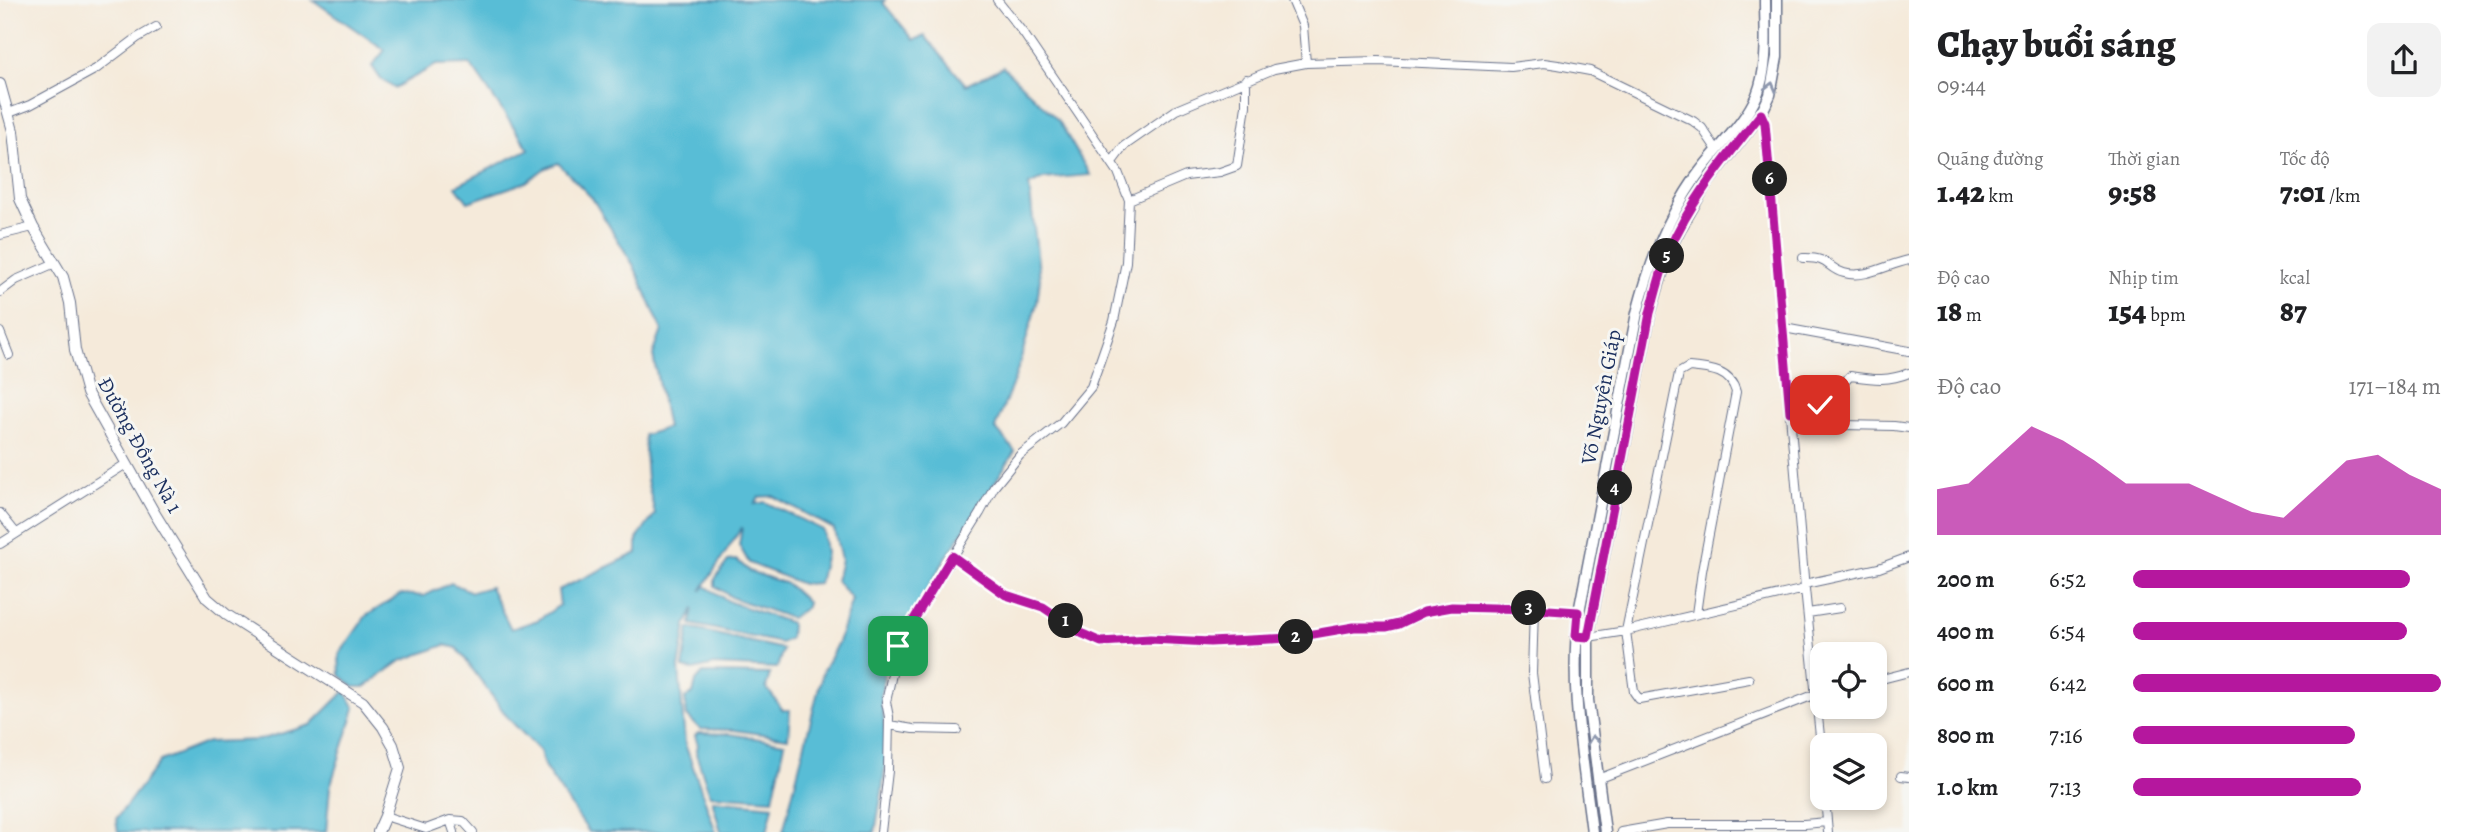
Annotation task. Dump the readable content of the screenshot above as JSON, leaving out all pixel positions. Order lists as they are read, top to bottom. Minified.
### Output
{"streets":{"main road":["Võ Nguyên Giáp"],"street":["Đường Đồng Nà 1"]},"page":{"heading":["Chạy buổi sáng","09:44"],"stats":[["Quãng đường","1.42 km"],["Thời gian","9:58"],["Tốc độ","7:01 /km"],["Độ cao","18 m"],["Nhịp tim","154 bpm"],["kcal","87"]],"pins":["6","5","4","3","1","2"],"chart":["Độ cao","171–184 m"],"list":[{"name":"200 m","note":"6:52"},{"name":"400 m","note":"6:54"},{"name":"600 m","note":"6:42"},{"name":"800 m","note":"7:16"},{"name":"1.0 km","note":"7:13"}]}}
